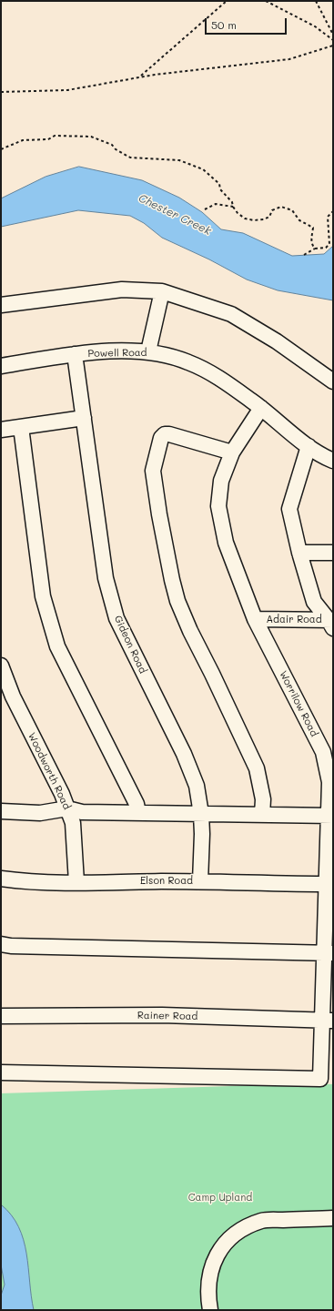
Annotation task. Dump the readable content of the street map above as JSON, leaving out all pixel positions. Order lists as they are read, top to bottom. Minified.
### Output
{"streets":{"street":["Powell Road","Adair Road","Gideon Road","Worrilow Road","Woodworth Road","Elson Road","Rainer Road"]},"crossings":[["Powell Road","Gideon Road"],["Powell Road","Worrilow Road"],["Adair Road","Worrilow Road"],["Gideon Road","Elson Road"],["Worrilow Road","Elson Road"],["Worrilow Road","Rainer Road"],["Woodworth Road","Elson Road"]],"water":["Chester Creek"],"parks":["Camp Upland"],"scale_bar":"50 m"}
